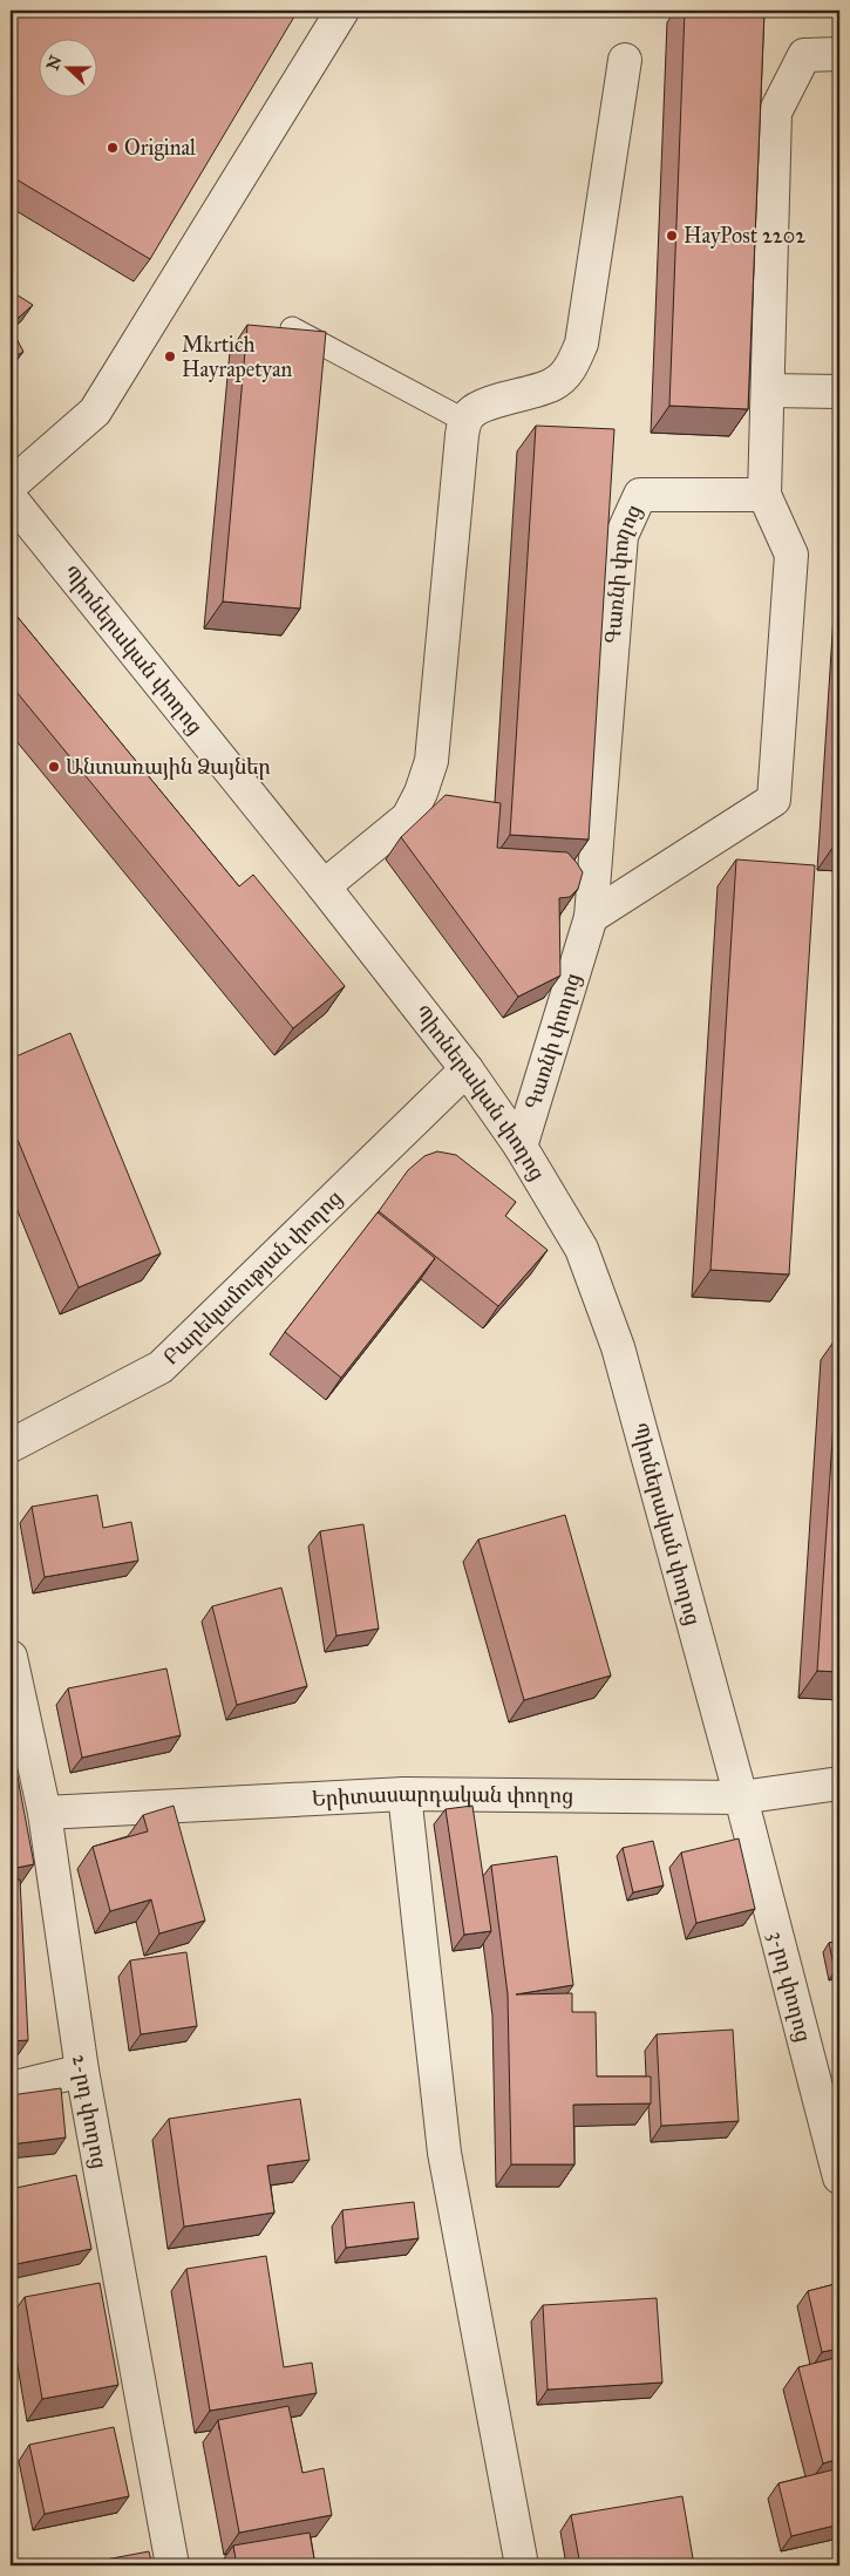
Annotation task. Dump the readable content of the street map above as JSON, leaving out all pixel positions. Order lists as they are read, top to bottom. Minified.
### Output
{"streets":{"street":["Գառնի փողոց","Պիոներական փողոց","Բարեկամության փողոց","Երիտասարդական փողոց","3-րդ փողոց","2-րդ փողոց"]},"crossings":[["Գառնի փողոց","Պիոներական փողոց"],["Պիոներական փողոց","Բարեկամության փողոց"],["Պիոներական փողոց","Երիտասարդական փողոց"],["Պիոներական փողոց","3-րդ փողոց"],["Երիտասարդական փողոց","3-րդ փողոց"],["Երիտասարդական փողոց","2-րդ փողոց"]],"places":["Original","HayPost 2202","Mkrtich Hayrapetyan","Անտառային Ձայներ"],"north":"left"}
